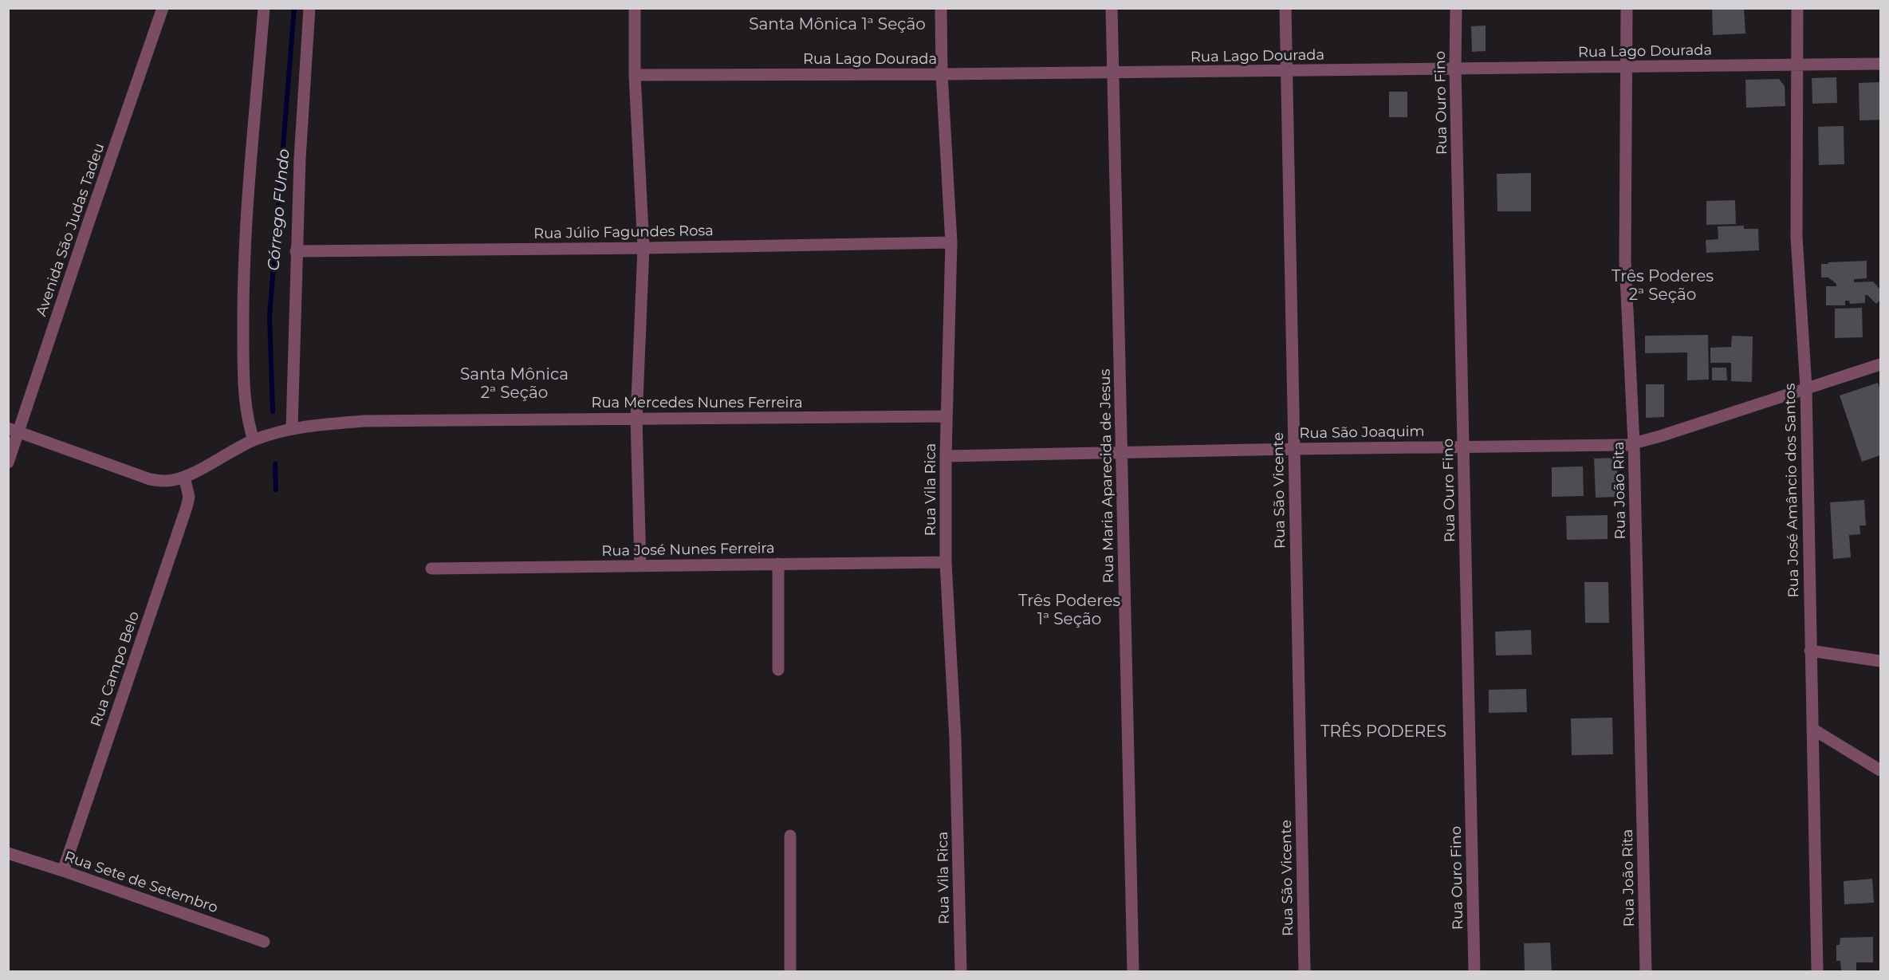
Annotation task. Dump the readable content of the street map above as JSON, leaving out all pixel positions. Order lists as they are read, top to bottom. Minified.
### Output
{"streets":{"street":["Rua Lago Dourada","Rua Ouro Fino","Avenida São Judas Tadeu","Rua Júlio Fagundes Rosa","Rua Mercedes Nunes Ferreira","Rua São Joaquim","Rua Maria Aparecida de Jesus","Rua Vila Rica","Rua São Vicente","Rua João Rita","Rua José Amâncio dos Santos","Rua José Nunes Ferreira","Rua Campo Belo","Rua Sete de Setembro"]},"crossings":[["Rua Lago Dourada","Rua Ouro Fino"],["Rua Lago Dourada","Rua Maria Aparecida de Jesus"],["Rua Lago Dourada","Rua Vila Rica"],["Rua Lago Dourada","Rua São Vicente"],["Rua Lago Dourada","Rua João Rita"],["Rua Lago Dourada","Rua José Amâncio dos Santos"],["Rua Ouro Fino","Rua São Joaquim"],["Avenida São Judas Tadeu","Rua Mercedes Nunes Ferreira"],["Rua Júlio Fagundes Rosa","Rua Vila Rica"],["Rua Mercedes Nunes Ferreira","Rua Vila Rica"],["Rua Mercedes Nunes Ferreira","Rua Campo Belo"],["Rua São Joaquim","Rua Maria Aparecida de Jesus"],["Rua São Joaquim","Rua Vila Rica"],["Rua São Joaquim","Rua São Vicente"],["Rua São Joaquim","Rua João Rita"],["Rua São Joaquim","Rua José Amâncio dos Santos"],["Rua Vila Rica","Rua José Nunes Ferreira"],["Rua Campo Belo","Rua Sete de Setembro"]],"districts":["Santa Mônica 1ª Seção","Três Poderes 2ª Seção","Santa Mônica 2ª Seção","Três Poderes 1ª Seção","TRÊS PODERES"],"water":["Córrego FUndo"]}
